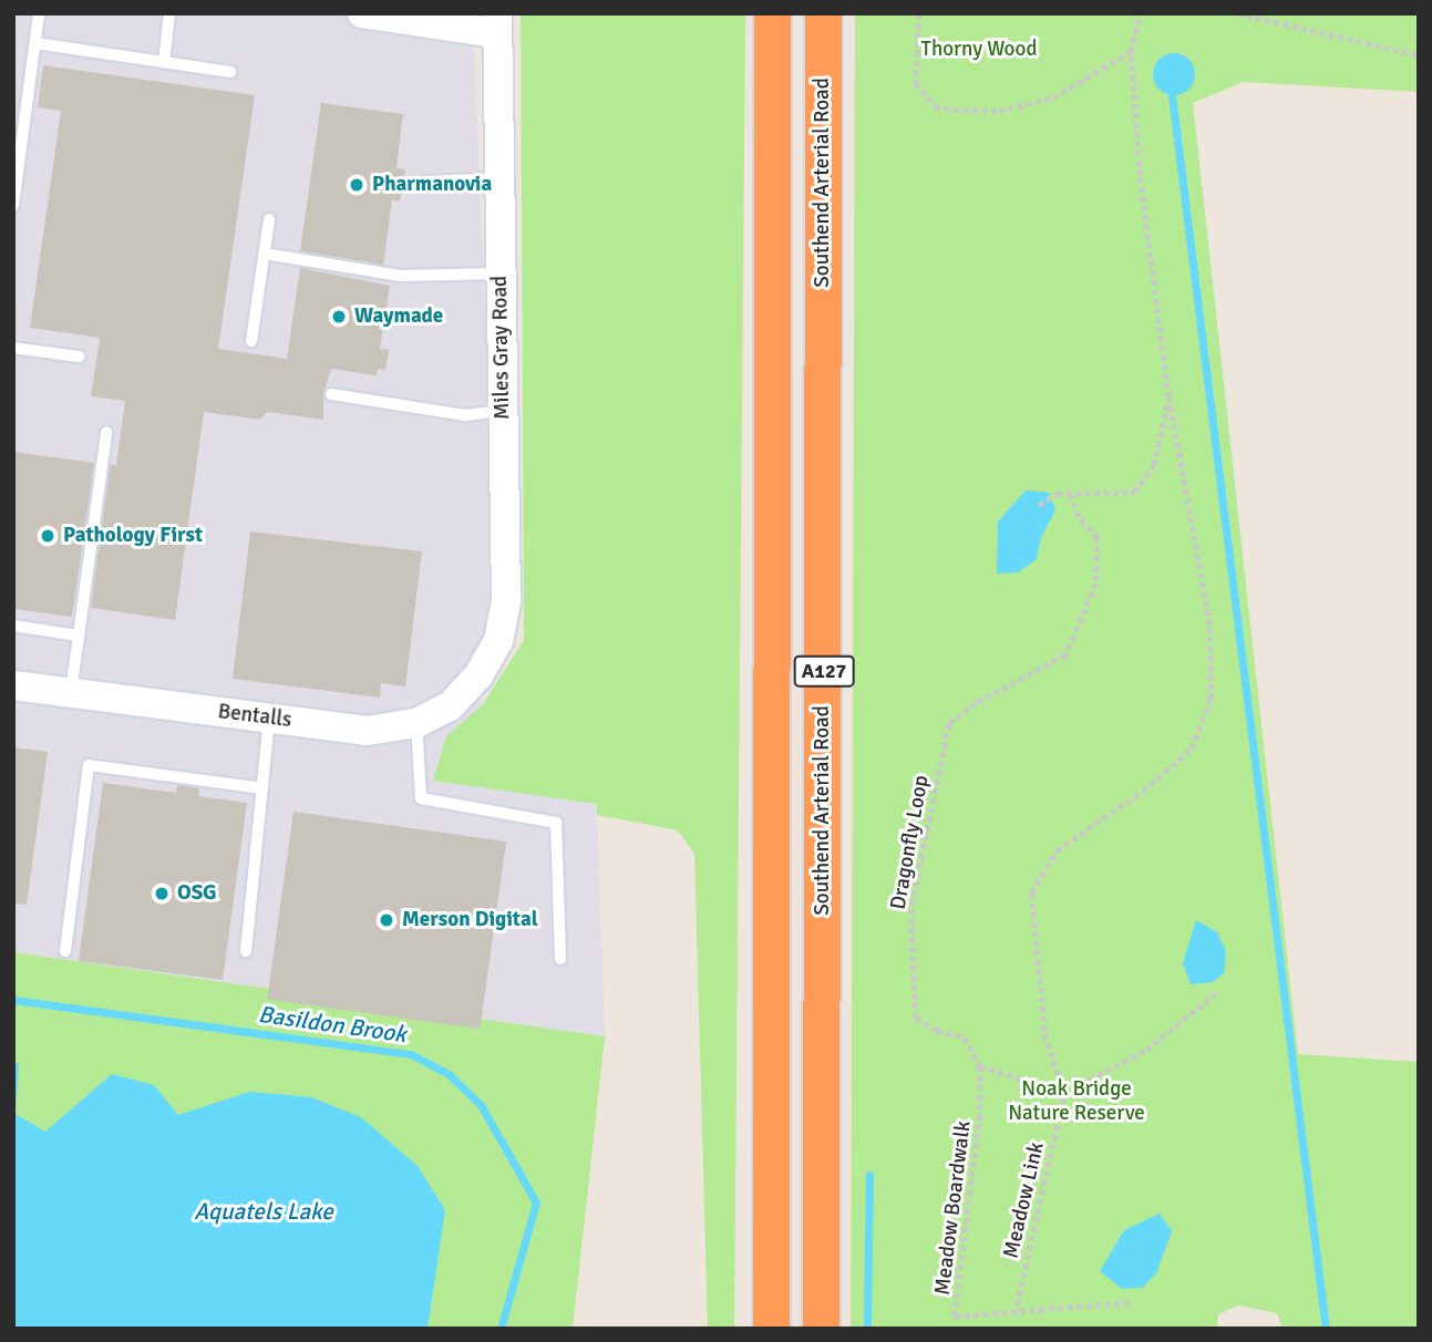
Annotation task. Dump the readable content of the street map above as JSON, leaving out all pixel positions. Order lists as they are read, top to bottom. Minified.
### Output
{"streets":{"highway":["Southend Arterial Road","A127"],"street":["Miles Gray Road","Bentalls"],"path":["Dragonfly Loop","Meadow Link","Meadow Boardwalk"]},"crossings":[["Miles Gray Road","Bentalls"],["Dragonfly Loop","Meadow Boardwalk"],["Meadow Link","Meadow Boardwalk"]],"water":["Basildon Brook","Aquatels Lake"],"parks":["Thorny Wood","Noak Bridge Nature Reserve"],"places":["Pharmanovia","Waymade","Pathology First","OSG","Merson Digital"]}
